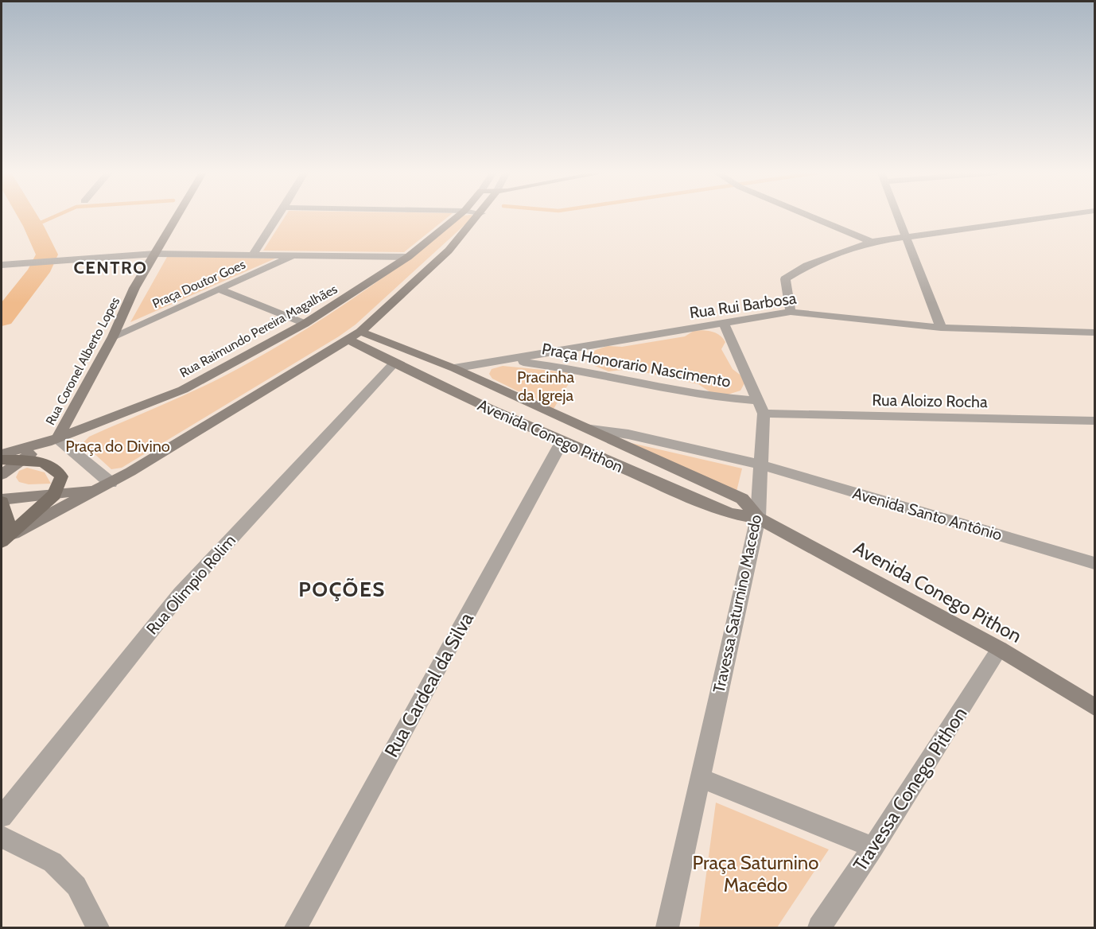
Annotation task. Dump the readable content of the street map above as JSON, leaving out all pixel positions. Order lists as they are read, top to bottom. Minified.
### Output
{"streets":{"main road":["Rua Raimundo Pereira Magalhães","Rua Coronel Alberto Lopes","Avenida Conego Pithon"],"street":["Praça Doutor Goes","Rua Rui Barbosa","Praça Honorario Nascimento","Rua Aloizo Rocha","Avenida Santo Antônio","Rua Olimpio Rolim","Travessa Saturnino Macedo","Rua Cardeal da Silva","Travessa Conego Pithon"]},"crossings":[["Praça Doutor Goes","Rua Coronel Alberto Lopes"],["Rua Rui Barbosa","Praça Honorario Nascimento"],["Rua Rui Barbosa","Avenida Conego Pithon"],["Rua Rui Barbosa","Travessa Saturnino Macedo"],["Rua Raimundo Pereira Magalhães","Rua Coronel Alberto Lopes"],["Praça Honorario Nascimento","Rua Aloizo Rocha"],["Praça Honorario Nascimento","Travessa Saturnino Macedo"],["Rua Aloizo Rocha","Travessa Saturnino Macedo"],["Avenida Conego Pithon","Avenida Santo Antônio"],["Avenida Conego Pithon","Rua Olimpio Rolim"],["Avenida Conego Pithon","Travessa Saturnino Macedo"],["Avenida Conego Pithon","Rua Cardeal da Silva"],["Avenida Conego Pithon","Travessa Conego Pithon"],["Avenida Santo Antônio","Travessa Saturnino Macedo"]],"districts":["CENTRO","POÇÕES"],"parks":["Pracinha da Igreja","Praça do Divino","Praça Saturnino Macêdo"]}
